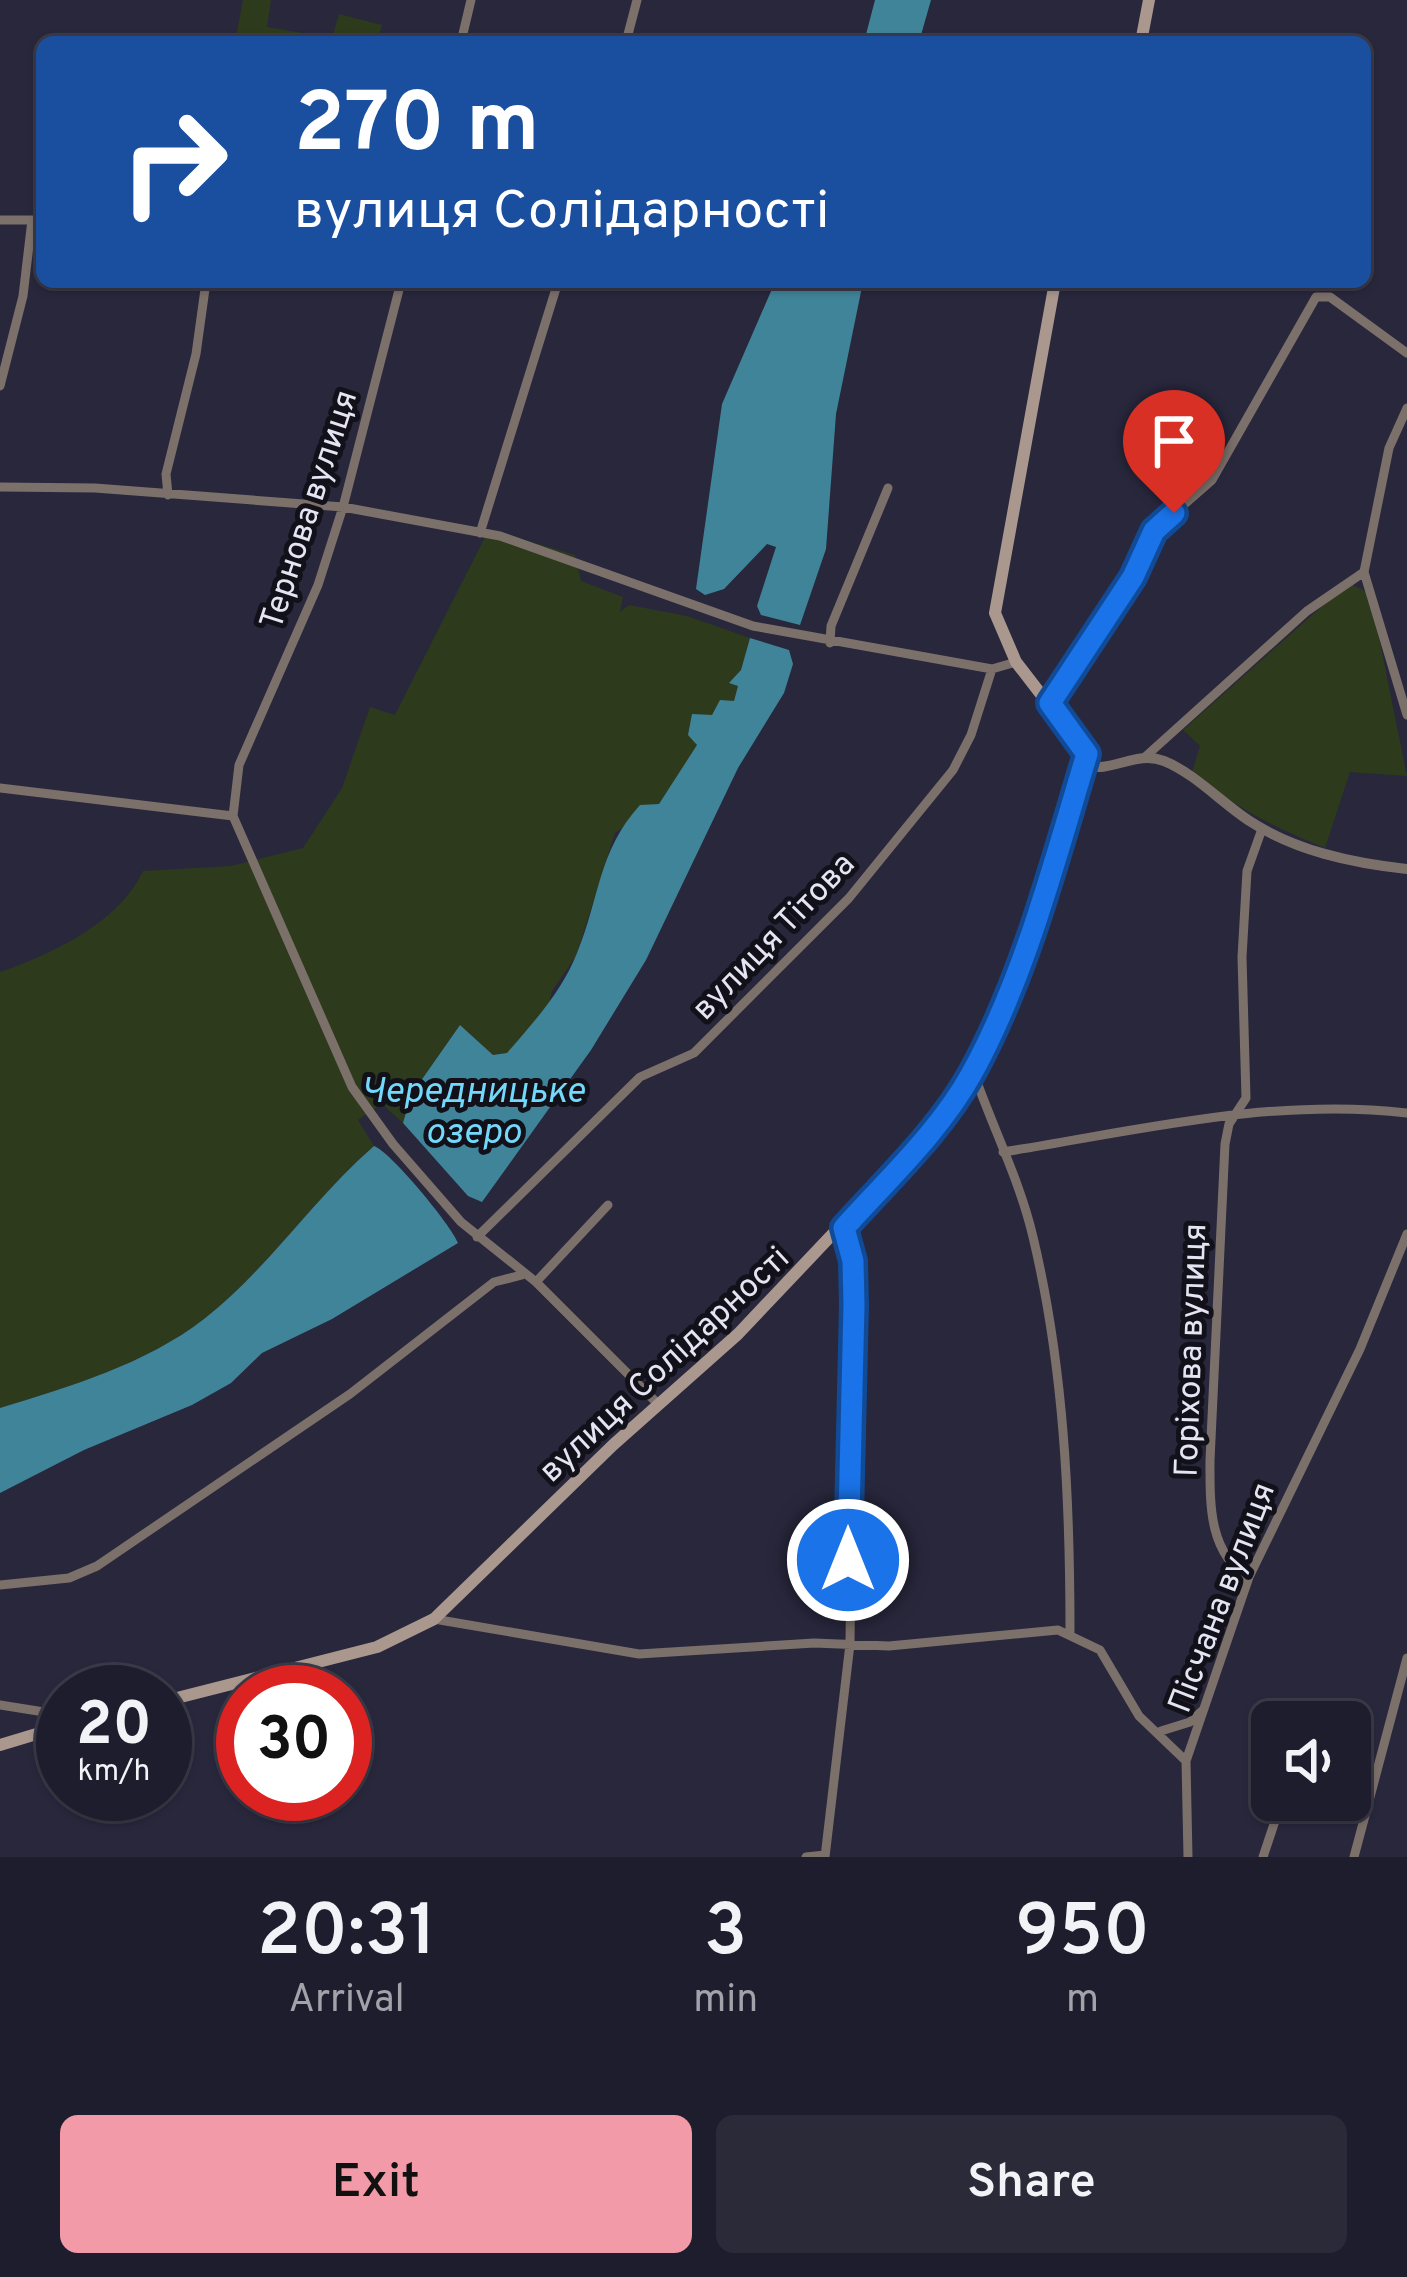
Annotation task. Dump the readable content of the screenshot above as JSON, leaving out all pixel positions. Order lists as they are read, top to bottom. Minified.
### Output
{"streets":{"main road":["вулиця Солідарності"],"street":["Тернова вулиця","вулиця Тітова","Горіхова вулиця","Пісчана вулиця"]},"crossings":[["Горіхова вулиця","Пісчана вулиця"]],"water":["Чередницьке озеро"],"page":{"turn":["270 m","вулиця Солідарності"],"speed":"20 km/h","limit":"30","eta":["20:31","Arrival","3","min","950","m"],"buttons":["Exit","Share"]}}
